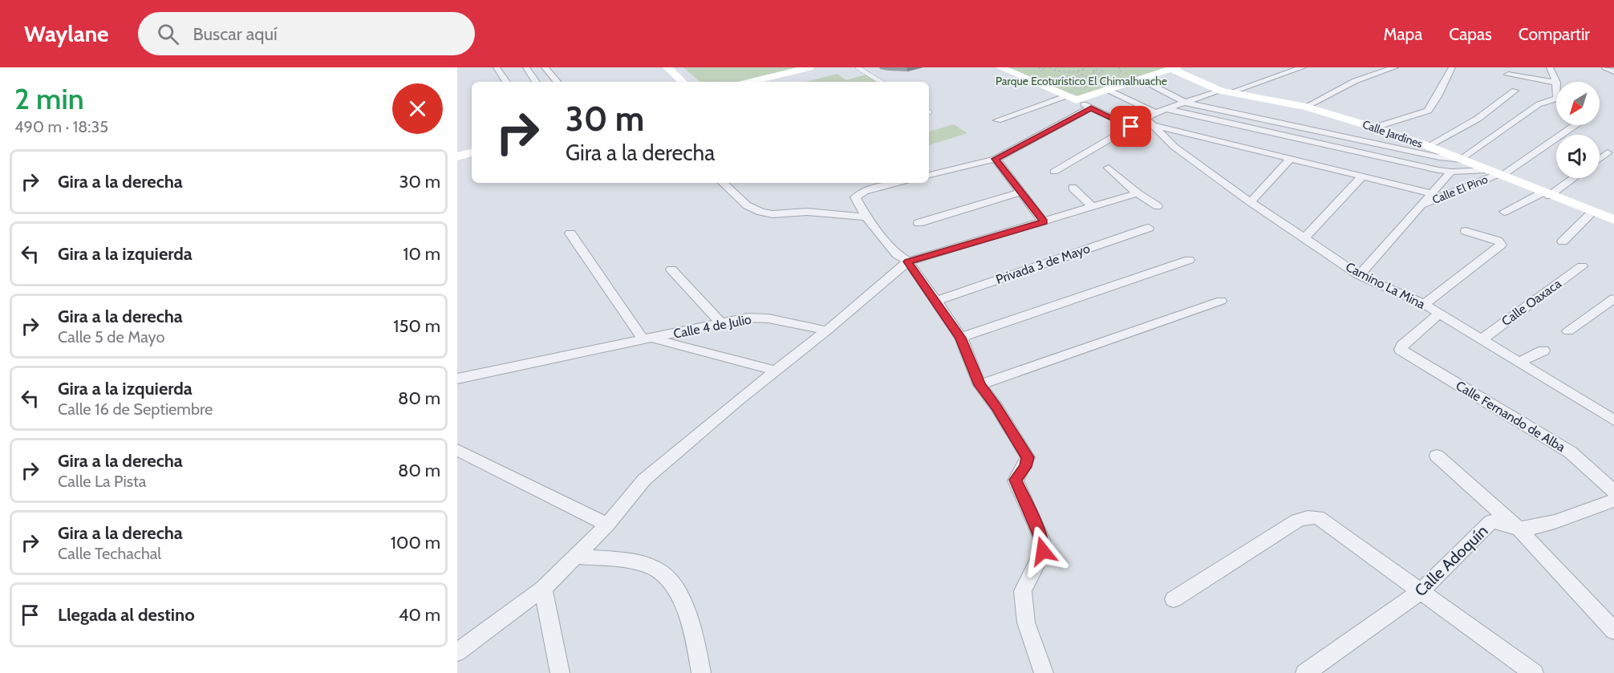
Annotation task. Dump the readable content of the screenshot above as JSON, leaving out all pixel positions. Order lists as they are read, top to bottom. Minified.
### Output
{"streets":{"main road":["Calle Jardines"],"street":["Calle El Pino","Privada 3 de Mayo","Camino La Mina","Calle Oaxaca","Calle 4 de Julio","Calle Fernando de Alba","Calle Adoquín"]},"crossings":[["Calle Jardines","Calle El Pino"],["Camino La Mina","Calle Oaxaca"],["Camino La Mina","Calle Fernando de Alba"]],"parks":["Parque Ecoturístico El Chimalhuache"],"north":"bottom left","page":{"header":"Waylane","search":"Buscar aquí","nav":["Mapa","Capas","Compartir"],"heading":["2 min","490 m · 18:35"],"turn":["30 m","Gira a la derecha"],"list":[{"name":"Gira a la derecha","value":"30 m"},{"name":"Gira a la izquierda","value":"10 m"},{"name":"Gira a la derecha","note":"Calle 5 de Mayo","value":"150 m"},{"name":"Gira a la izquierda","note":"Calle 16 de Septiembre","value":"80 m"},{"name":"Gira a la derecha","note":"Calle La Pista","value":"80 m"},{"name":"Gira a la derecha","note":"Calle Techachal","value":"100 m"},{"name":"Llegada al destino","value":"40 m"}]}}
